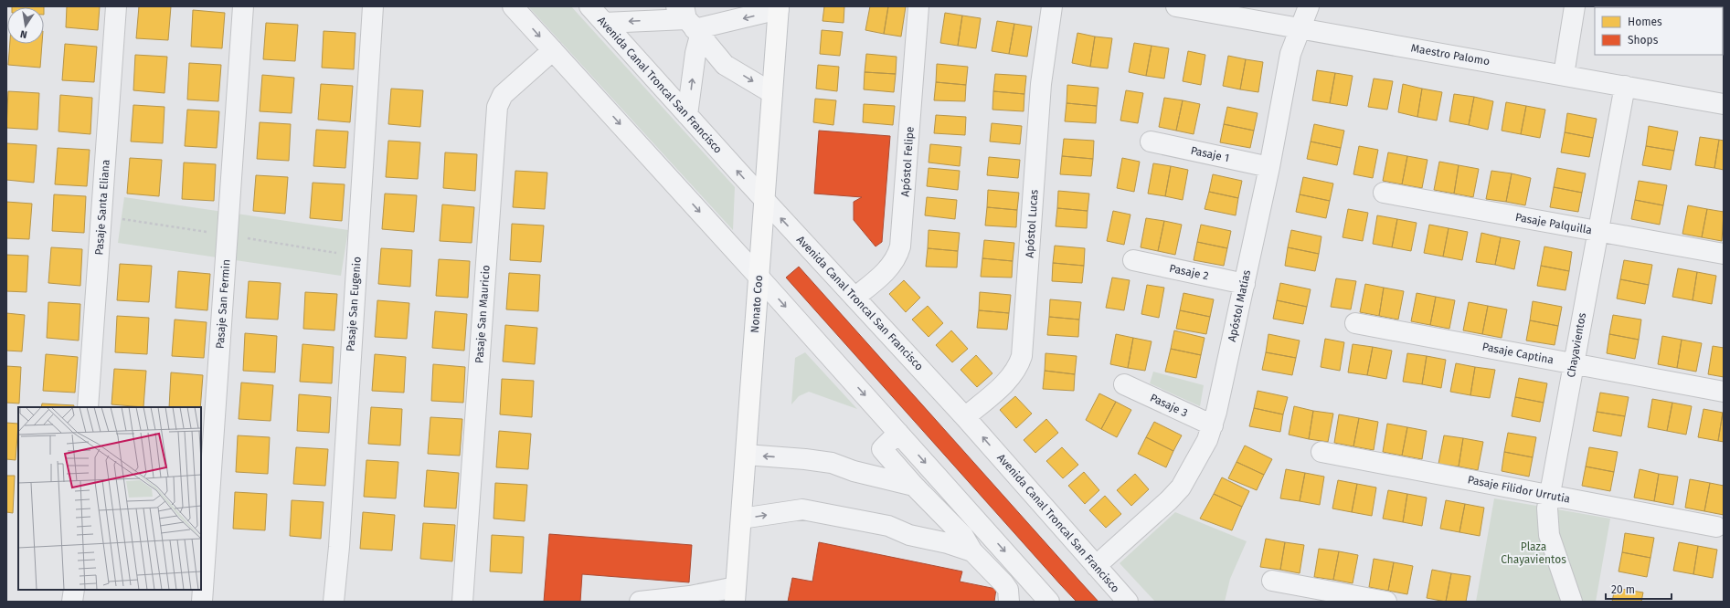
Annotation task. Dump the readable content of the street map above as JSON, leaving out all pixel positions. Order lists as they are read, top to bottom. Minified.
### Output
{"streets":{"main road":["Nonato Coo"],"street":["Maestro Palomo","Avenida Canal Troncal San Francisco","Pasaje 1","Apóstol Felipe","Pasaje Santa Eliana","Apóstol Lucas","Pasaje Palquilla","Pasaje 2","Pasaje San Fermin","Pasaje San Eugenio","Apóstol Matías","Pasaje San Mauricio","Chayavientos","Pasaje Captina","Pasaje 3","Pasaje Filidor Urrutia"]},"crossings":[["Maestro Palomo","Apóstol Matías"],["Maestro Palomo","Chayavientos"],["Avenida Canal Troncal San Francisco","Apóstol Felipe"],["Avenida Canal Troncal San Francisco","Apóstol Lucas"],["Avenida Canal Troncal San Francisco","Nonato Coo"],["Avenida Canal Troncal San Francisco","Apóstol Matías"],["Pasaje 1","Apóstol Matías"],["Pasaje Palquilla","Chayavientos"],["Pasaje 2","Apóstol Matías"],["Apóstol Matías","Pasaje 3"],["Chayavientos","Pasaje Captina"],["Chayavientos","Pasaje Filidor Urrutia"]],"parks":["Plaza Chayavientos"],"legend":["Homes","Shops"],"scale_bar":"20 m","north":"bottom"}
